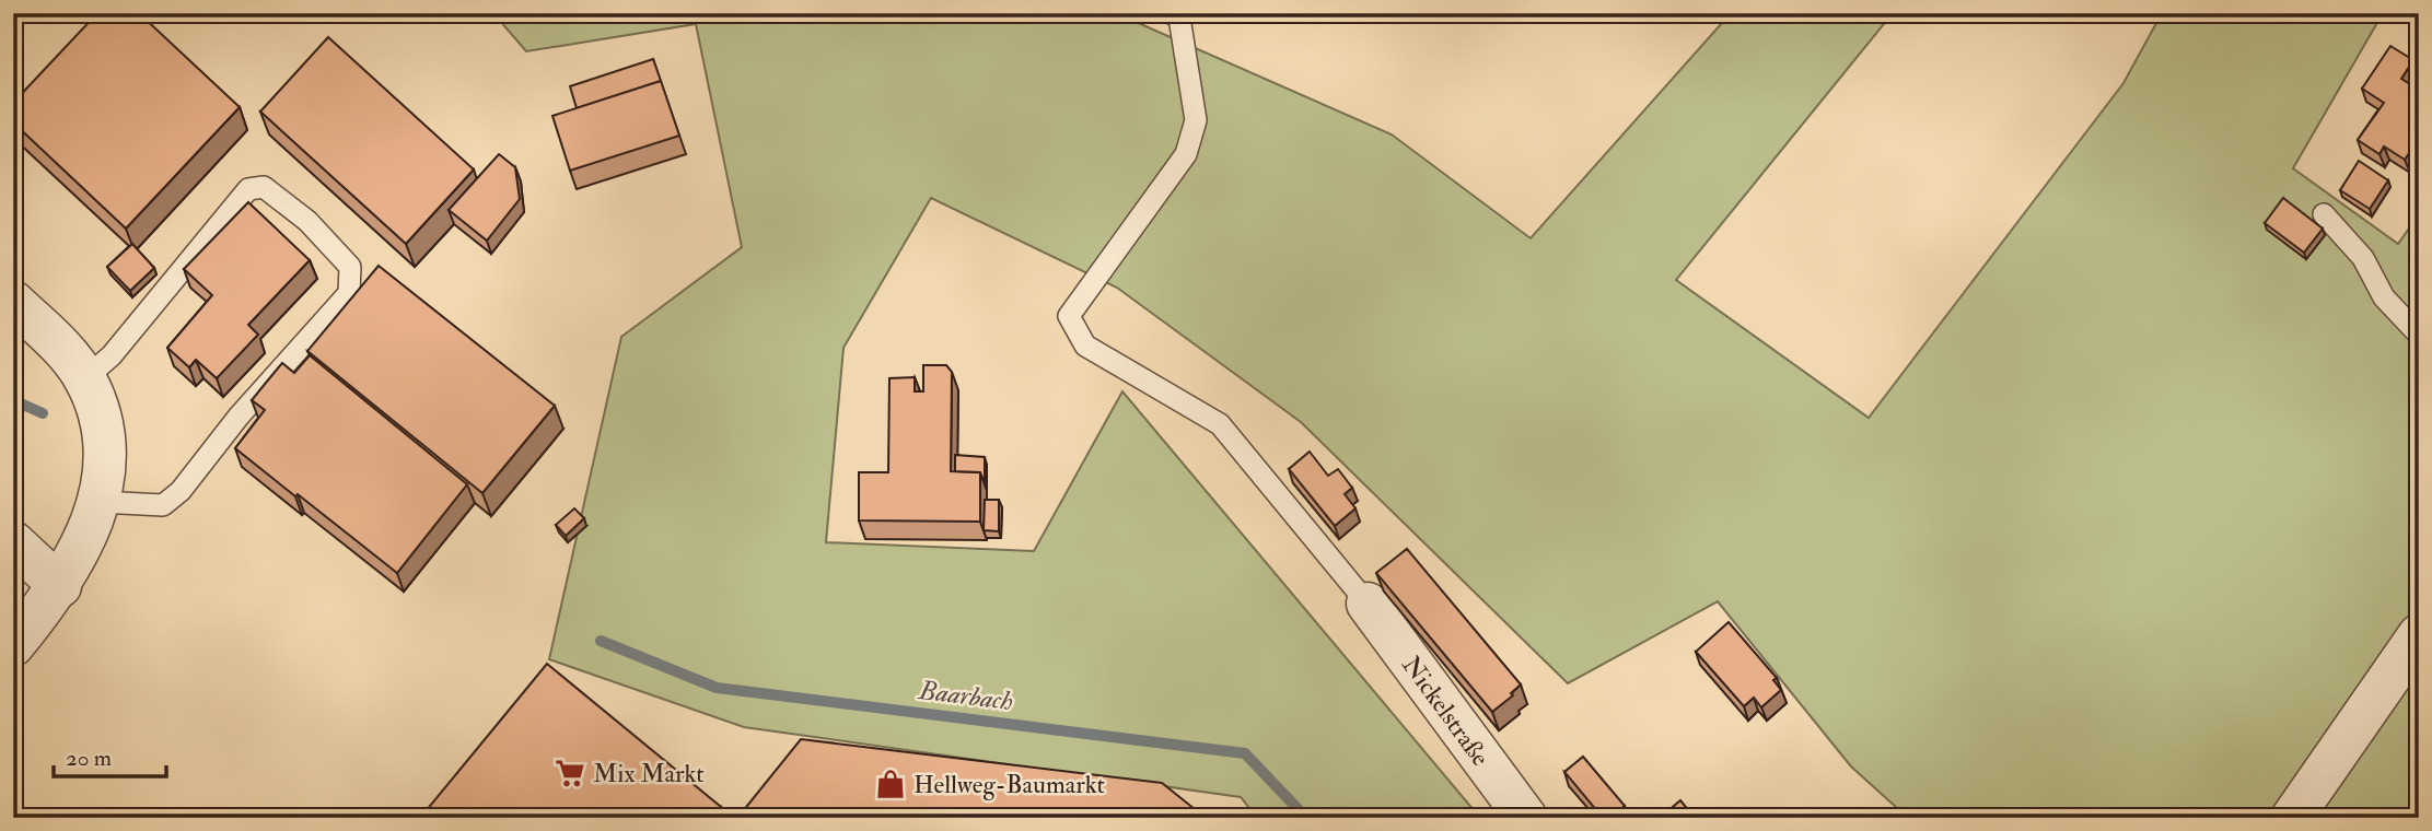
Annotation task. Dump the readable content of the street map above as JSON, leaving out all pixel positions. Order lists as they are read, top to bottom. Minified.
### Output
{"streets":{"street":["Nickelstraße"]},"water":["Baarbach"],"places":{"supermarket":["Mix Markt"],"shop":["Hellweg-Baumarkt"]},"scale_bar":"20 m"}
